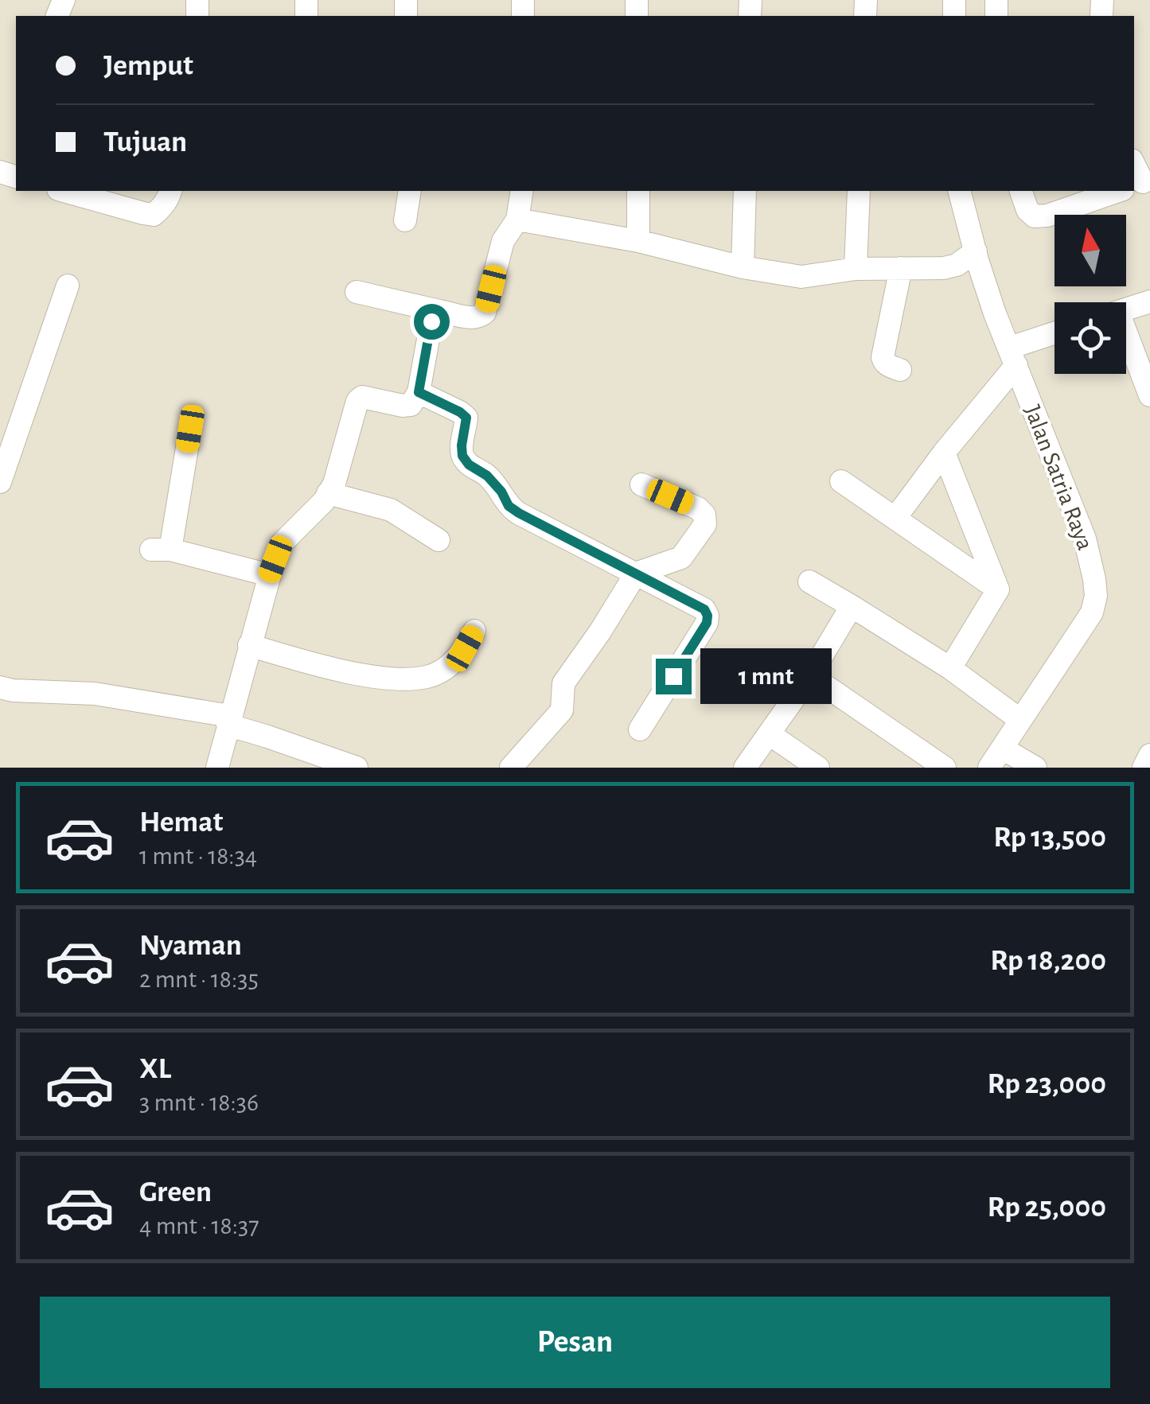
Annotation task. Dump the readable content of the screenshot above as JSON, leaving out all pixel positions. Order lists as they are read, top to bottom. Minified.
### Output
{"streets":{"street":["Jalan Satria Raya"]},"north":"top","page":{"banner":["Jemput","Tujuan"],"bubble":"1 mnt","list":[{"name":"Hemat","note":"1 mnt · 18:34","value":"Rp 13,500"},{"name":"Nyaman","note":"2 mnt · 18:35","value":"Rp 18,200"},{"name":"XL","note":"3 mnt · 18:36","value":"Rp 23,000"},{"name":"Green","note":"4 mnt · 18:37","value":"Rp 25,000"}],"buttons":"Pesan"}}
